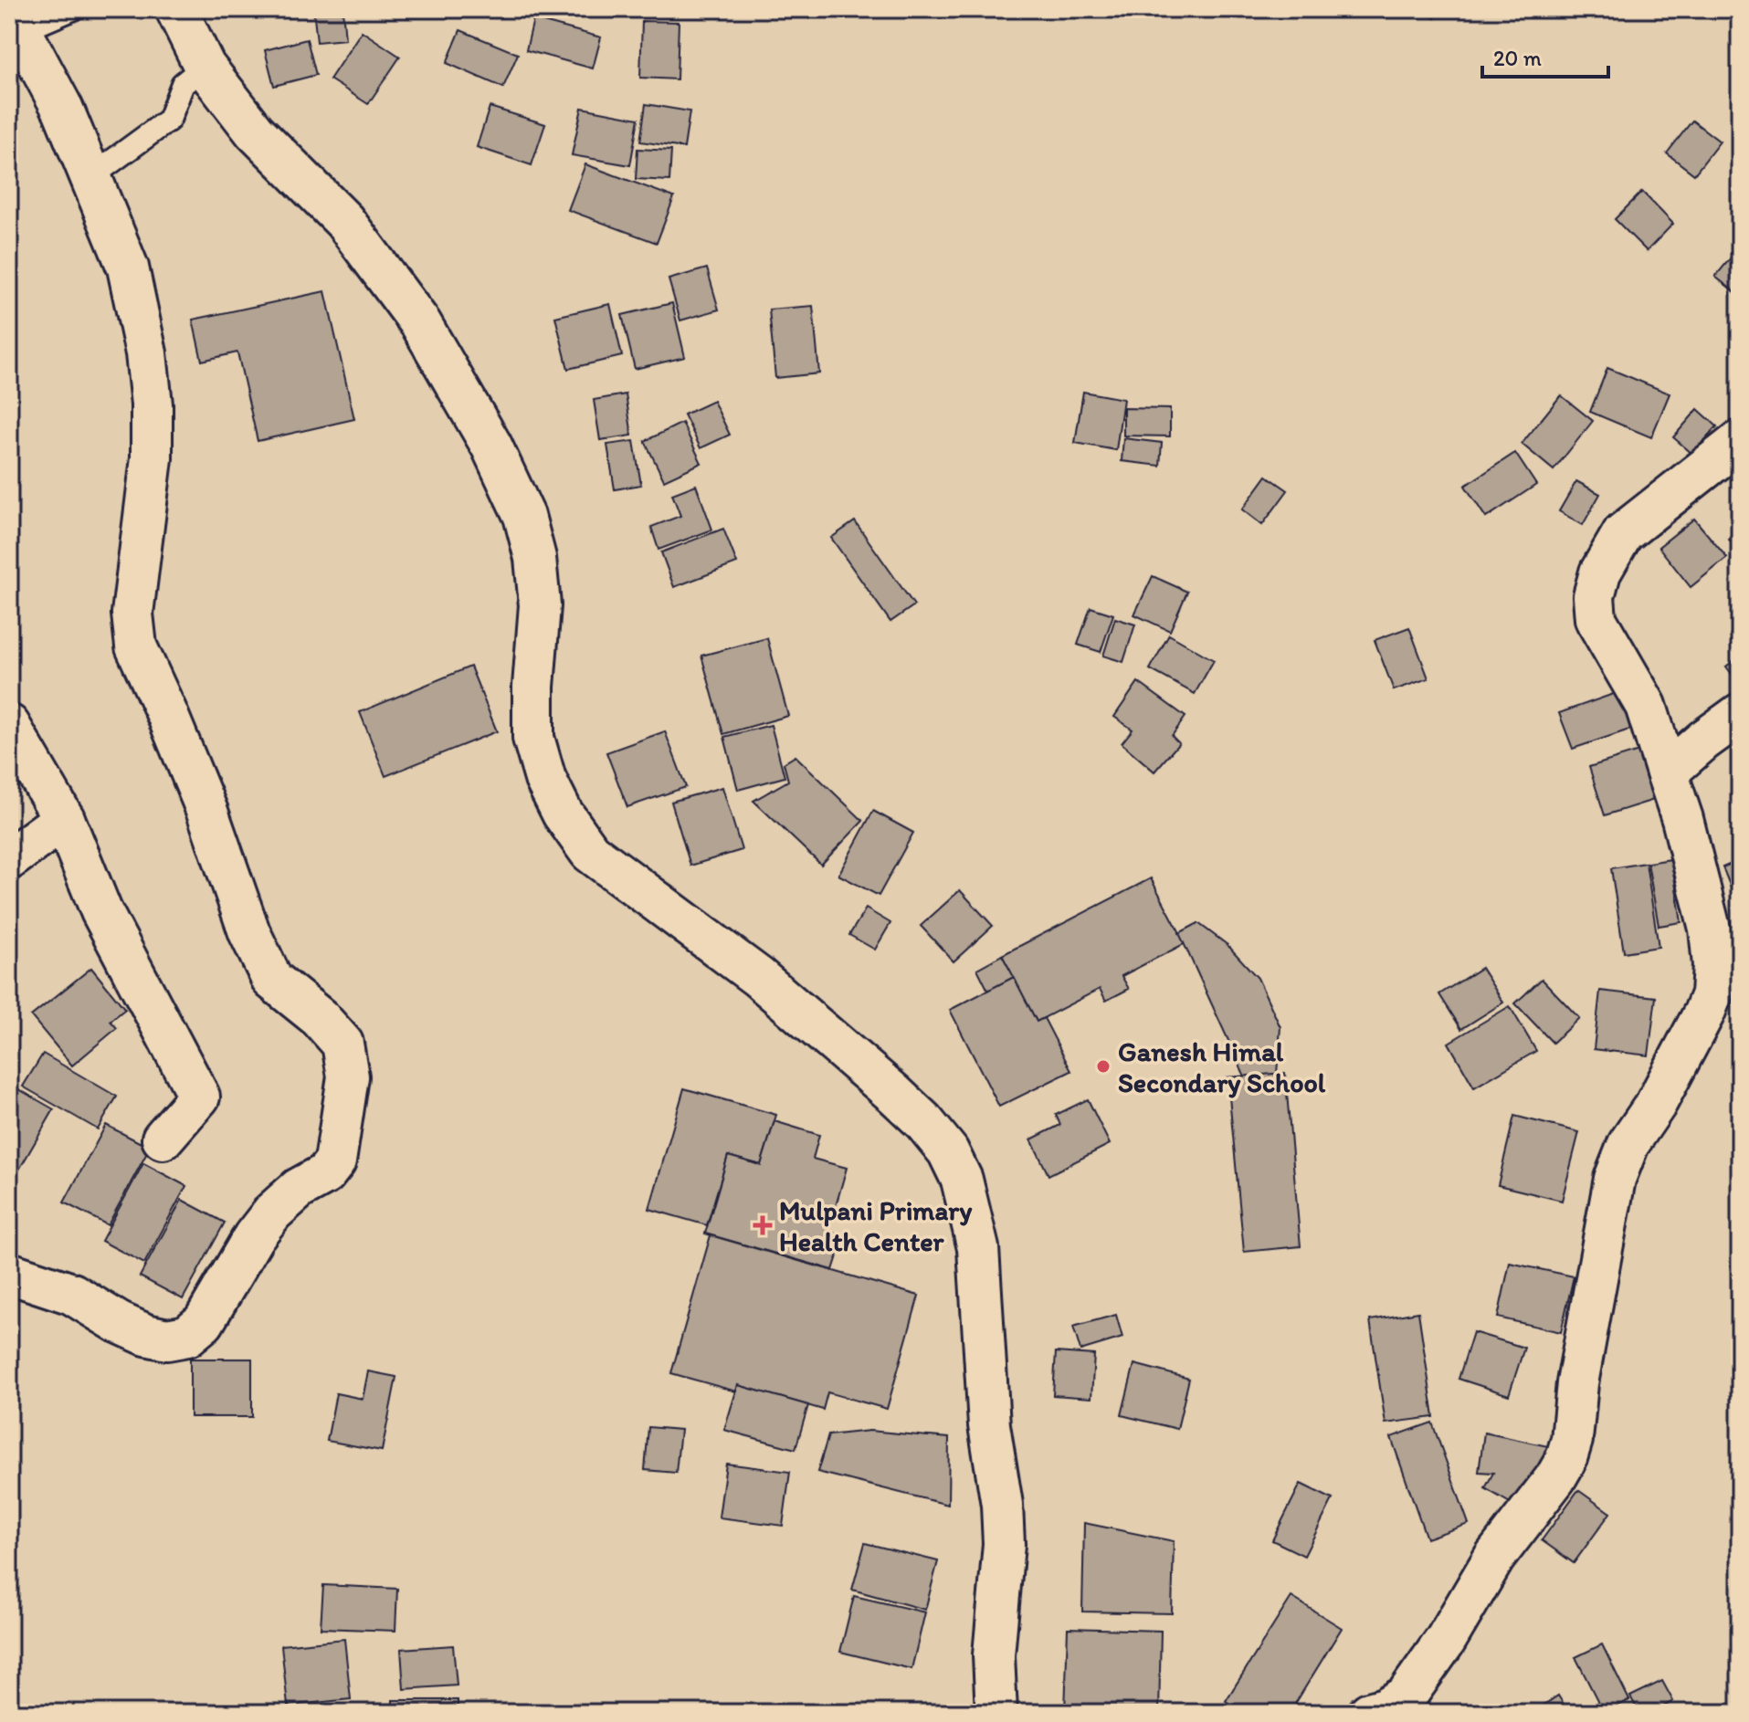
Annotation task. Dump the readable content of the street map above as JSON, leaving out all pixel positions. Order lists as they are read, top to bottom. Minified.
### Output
{"places":{"other":["Ganesh Himal Secondary School"],"health":["Mulpani Primary Health Center"]},"scale_bar":"20 m"}
